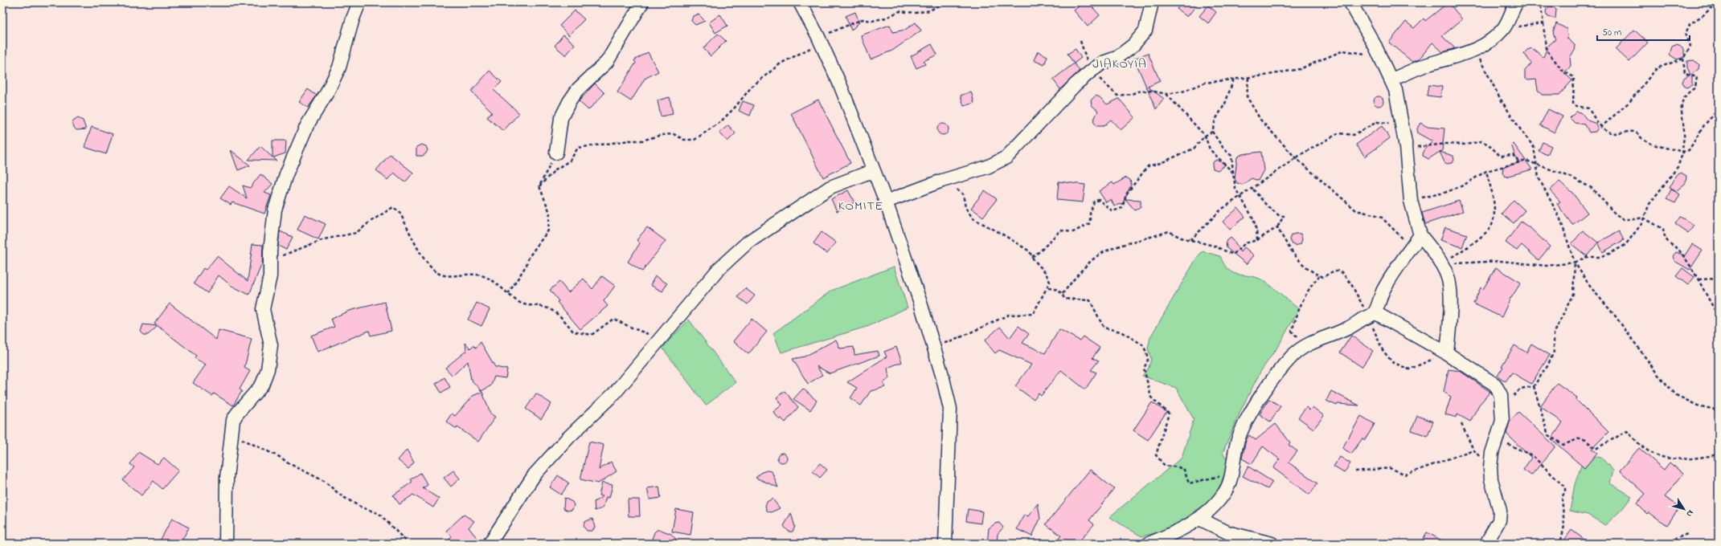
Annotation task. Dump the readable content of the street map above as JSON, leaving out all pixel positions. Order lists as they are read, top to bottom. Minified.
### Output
{"districts":["JIAKOYIA","KOMITE"],"scale_bar":"50 m","north":"bottom right"}
